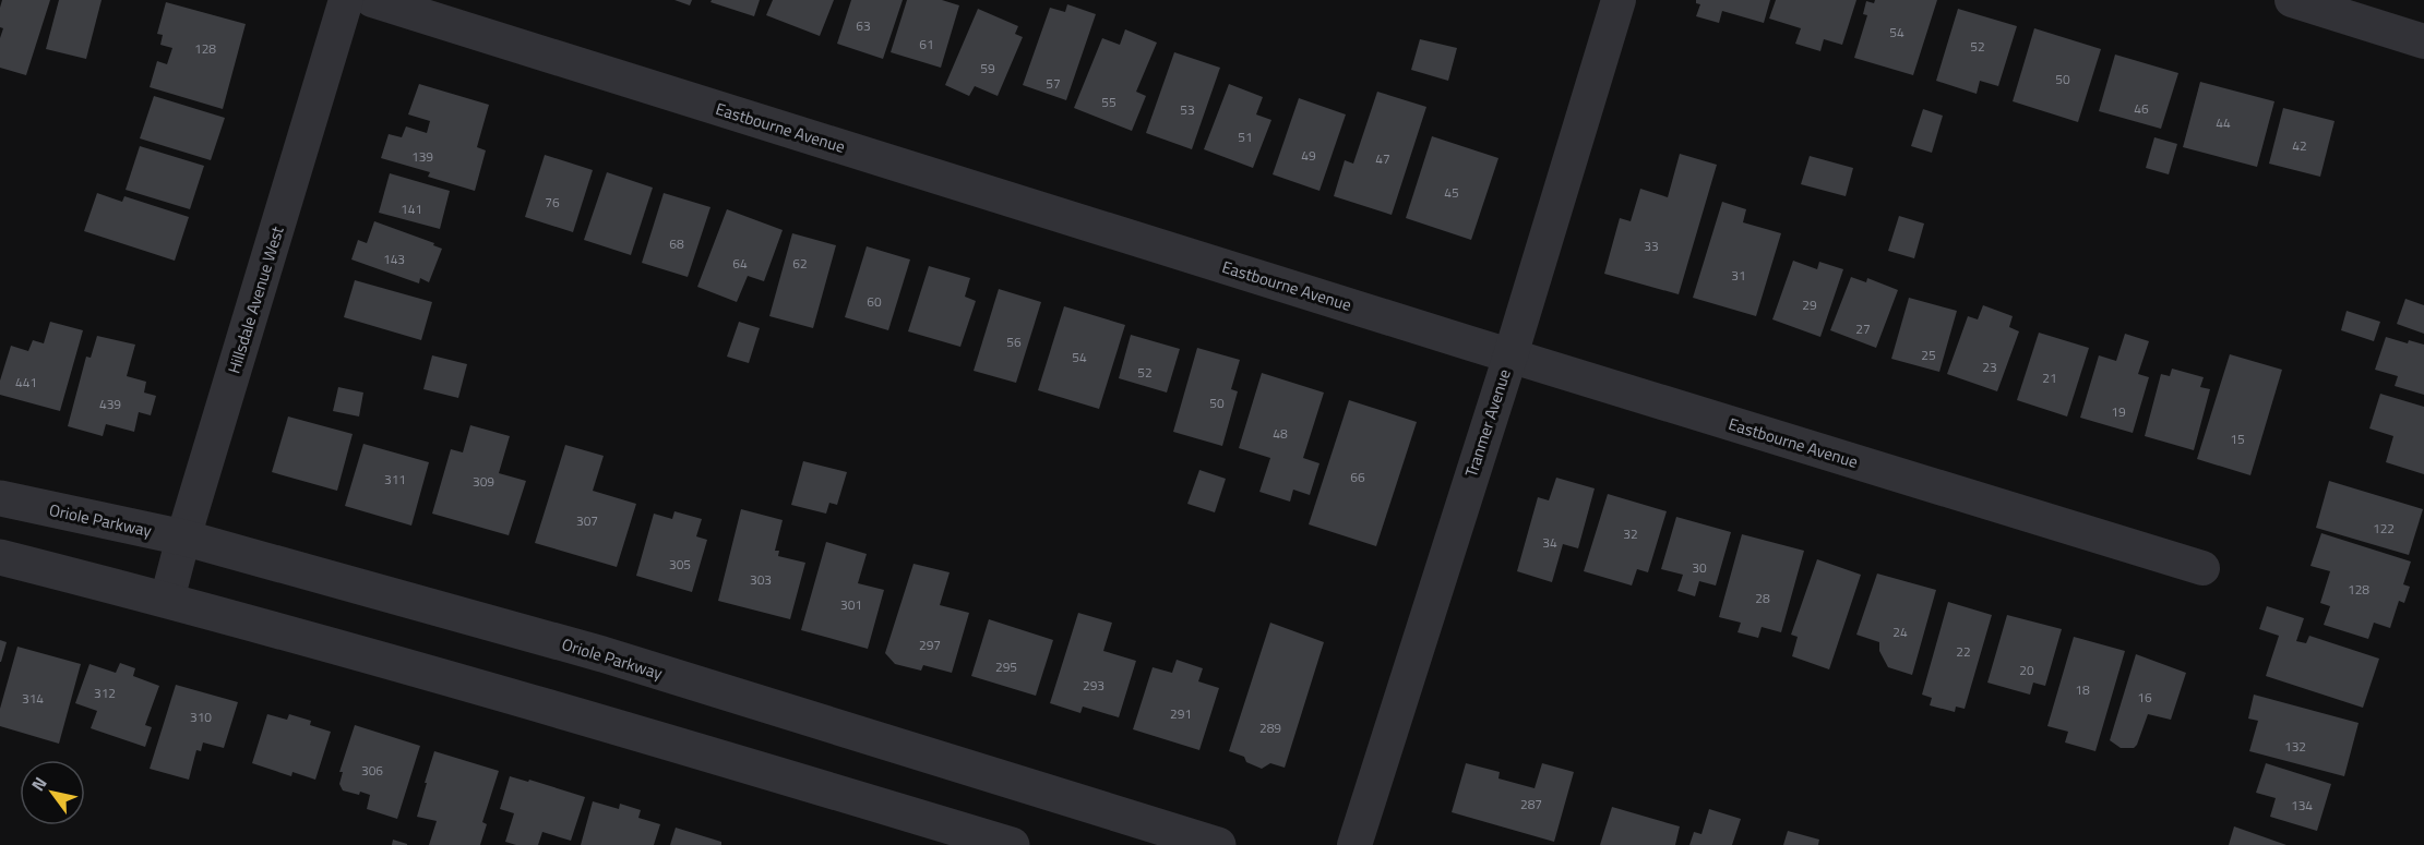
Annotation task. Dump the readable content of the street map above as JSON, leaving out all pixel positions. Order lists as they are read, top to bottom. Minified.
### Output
{"streets":{"street":["Eastbourne Avenue","Hillsdale Avenue West","Tranmer Avenue","Oriole Parkway"]},"crossings":[["Eastbourne Avenue","Tranmer Avenue"],["Hillsdale Avenue West","Oriole Parkway"]],"house_numbers":["63","54","61","52","128","59","50","57","55","46","53","44","51","42","49","139","47","45","76","141","68","33","143","64","62","31","60","29","27","56","25","54","23","52","21","441","50","439","19","48","15","66","311","309","307","122","32","34","305","30","303","128","28","301","24","297","22","295","20","293","18","312","16","314","291","310","289","132","306","287","134"],"north":"top left"}
